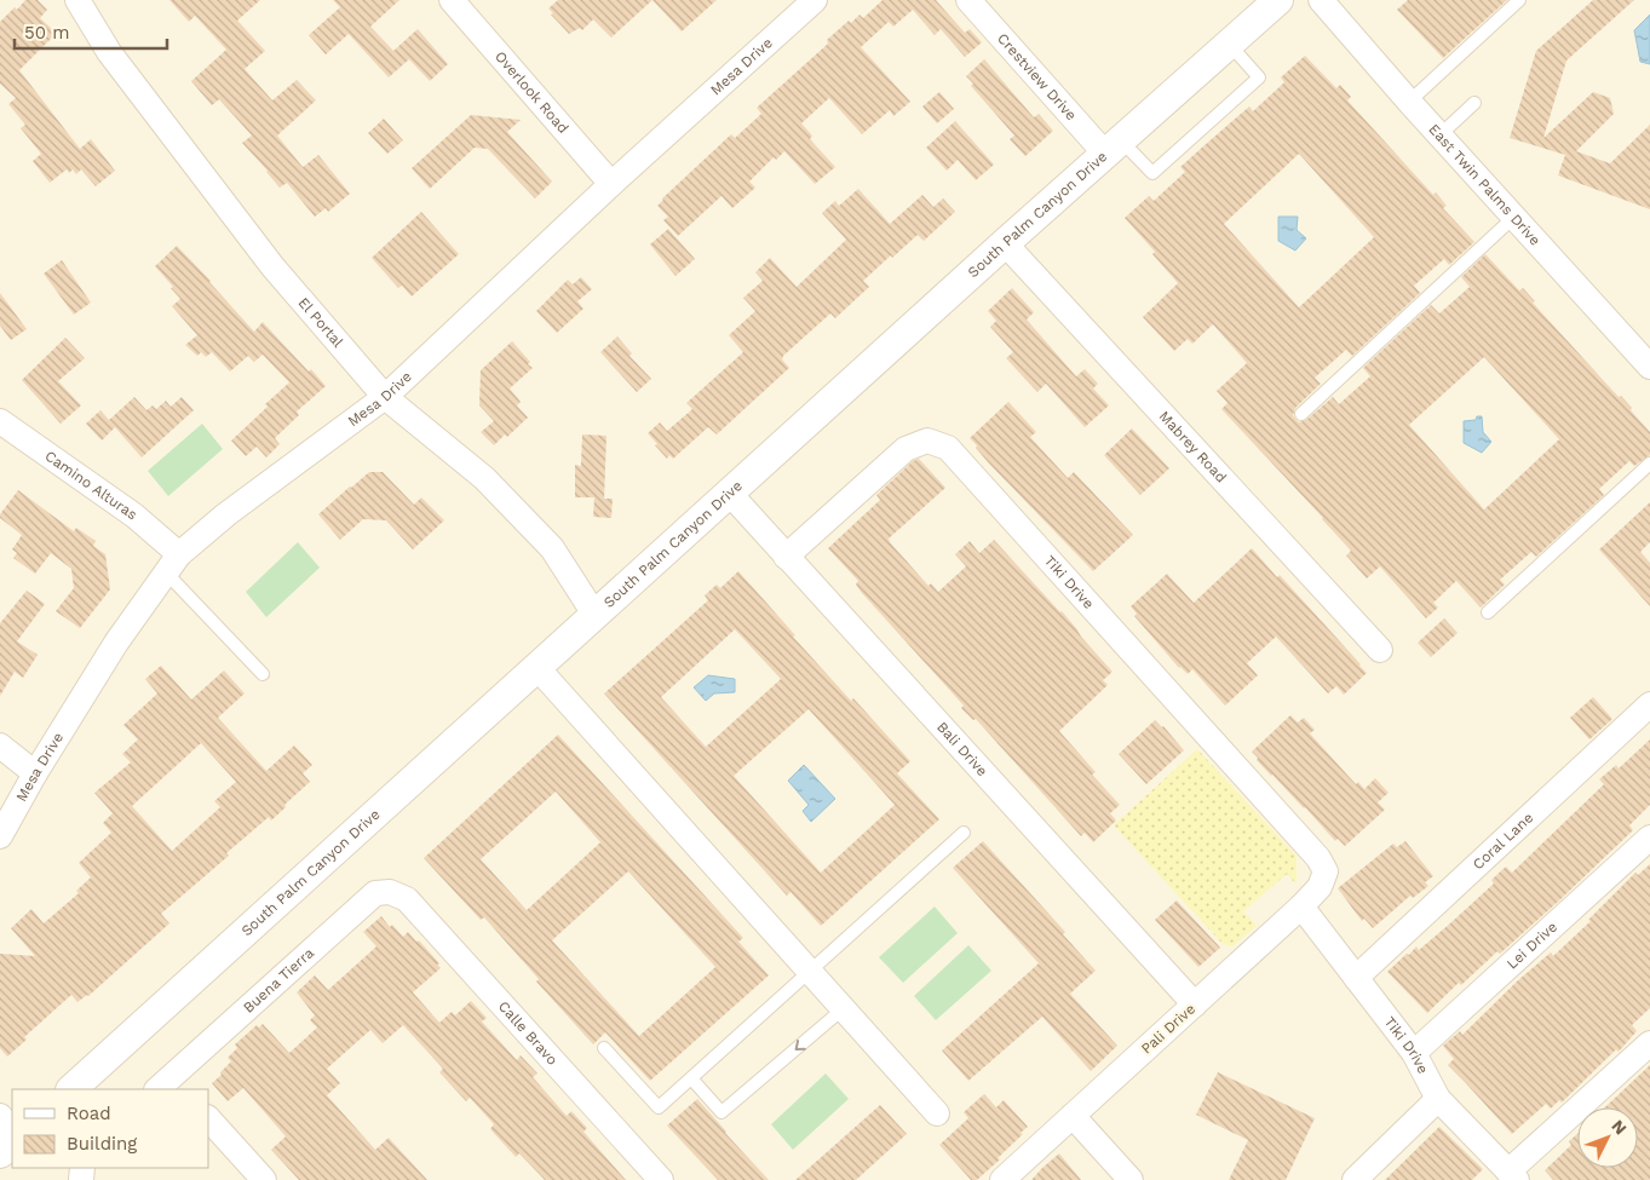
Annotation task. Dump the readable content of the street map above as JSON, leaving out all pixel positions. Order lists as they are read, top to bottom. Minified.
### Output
{"streets":{"street":["Mesa Drive","Crestview Drive","Overlook Road","East Twin Palms Drive","South Palm Canyon Drive","El Portal","Mabrey Road","Camino Alturas","Tiki Drive","Bali Drive","Coral Lane","Lei Drive","Buena Tierra","Pali Drive","Calle Bravo"]},"crossings":[["Mesa Drive","Overlook Road"],["Mesa Drive","El Portal"],["Mesa Drive","Camino Alturas"],["Crestview Drive","South Palm Canyon Drive"],["South Palm Canyon Drive","El Portal"],["South Palm Canyon Drive","Mabrey Road"],["South Palm Canyon Drive","Bali Drive"],["Tiki Drive","Bali Drive"],["Tiki Drive","Coral Lane"],["Tiki Drive","Lei Drive"],["Tiki Drive","Pali Drive"],["Bali Drive","Pali Drive"],["Buena Tierra","Calle Bravo"]],"legend":["Road","Building"],"scale_bar":"50 m","north":"top right"}
